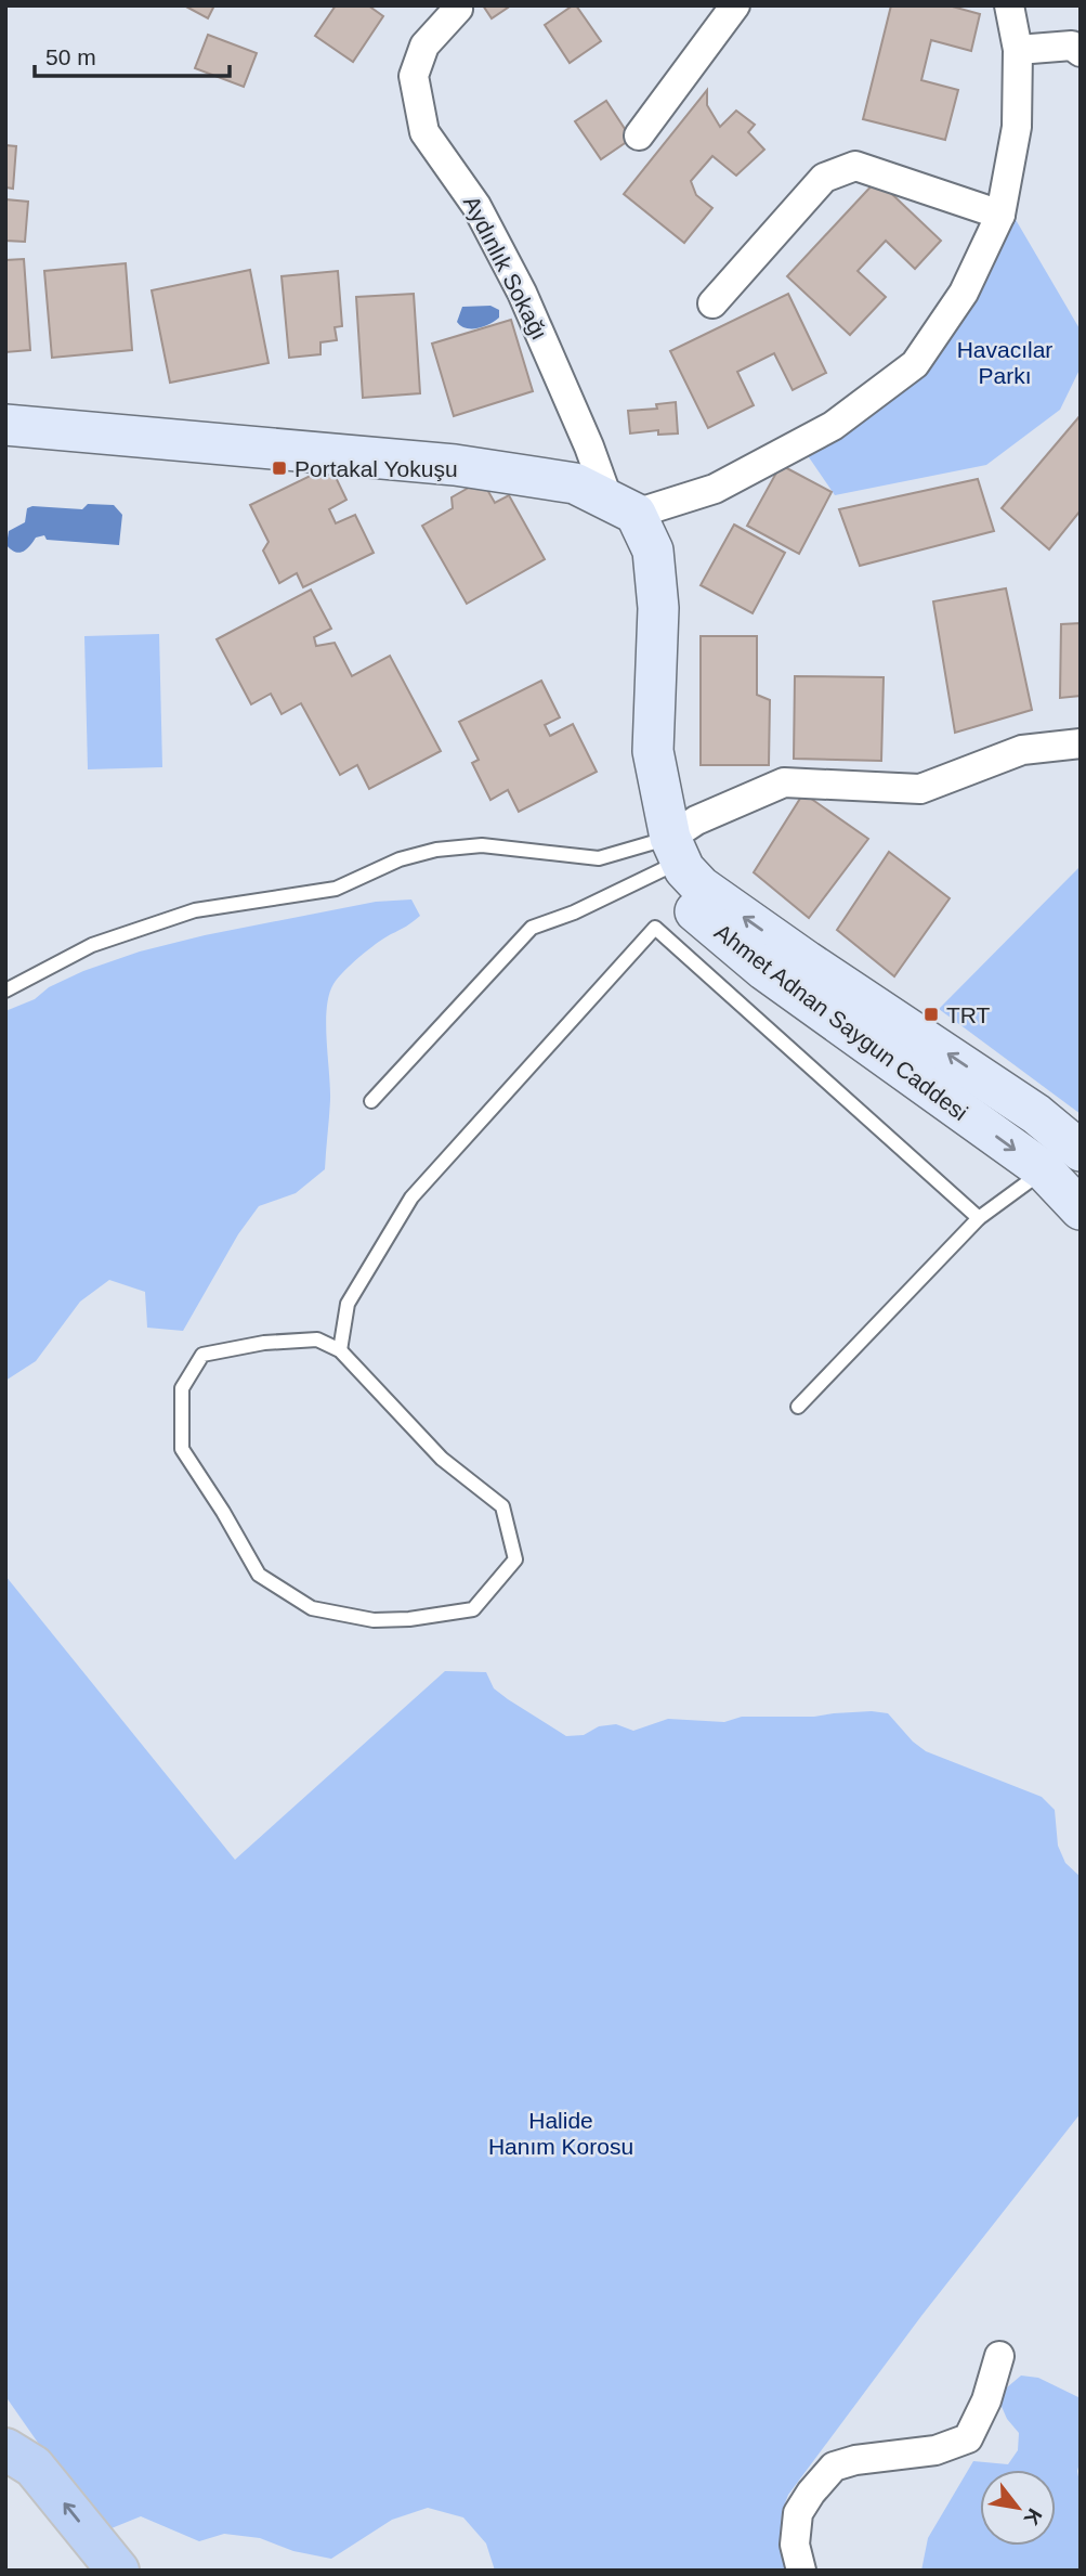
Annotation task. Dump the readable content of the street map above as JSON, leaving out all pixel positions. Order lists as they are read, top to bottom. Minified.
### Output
{"streets":{"main road":["Ahmet Adnan Saygun Caddesi"],"street":["Aydınlık Sokağı"]},"crossings":[["Aydınlık Sokağı","Ahmet Adnan Saygun Caddesi"]],"parks":["Havacılar Parkı","Halide Hanım Korosu"],"places":{"transit":["Portakal Yokuşu","TRT"]},"scale_bar":"50 m","north":"bottom right"}
